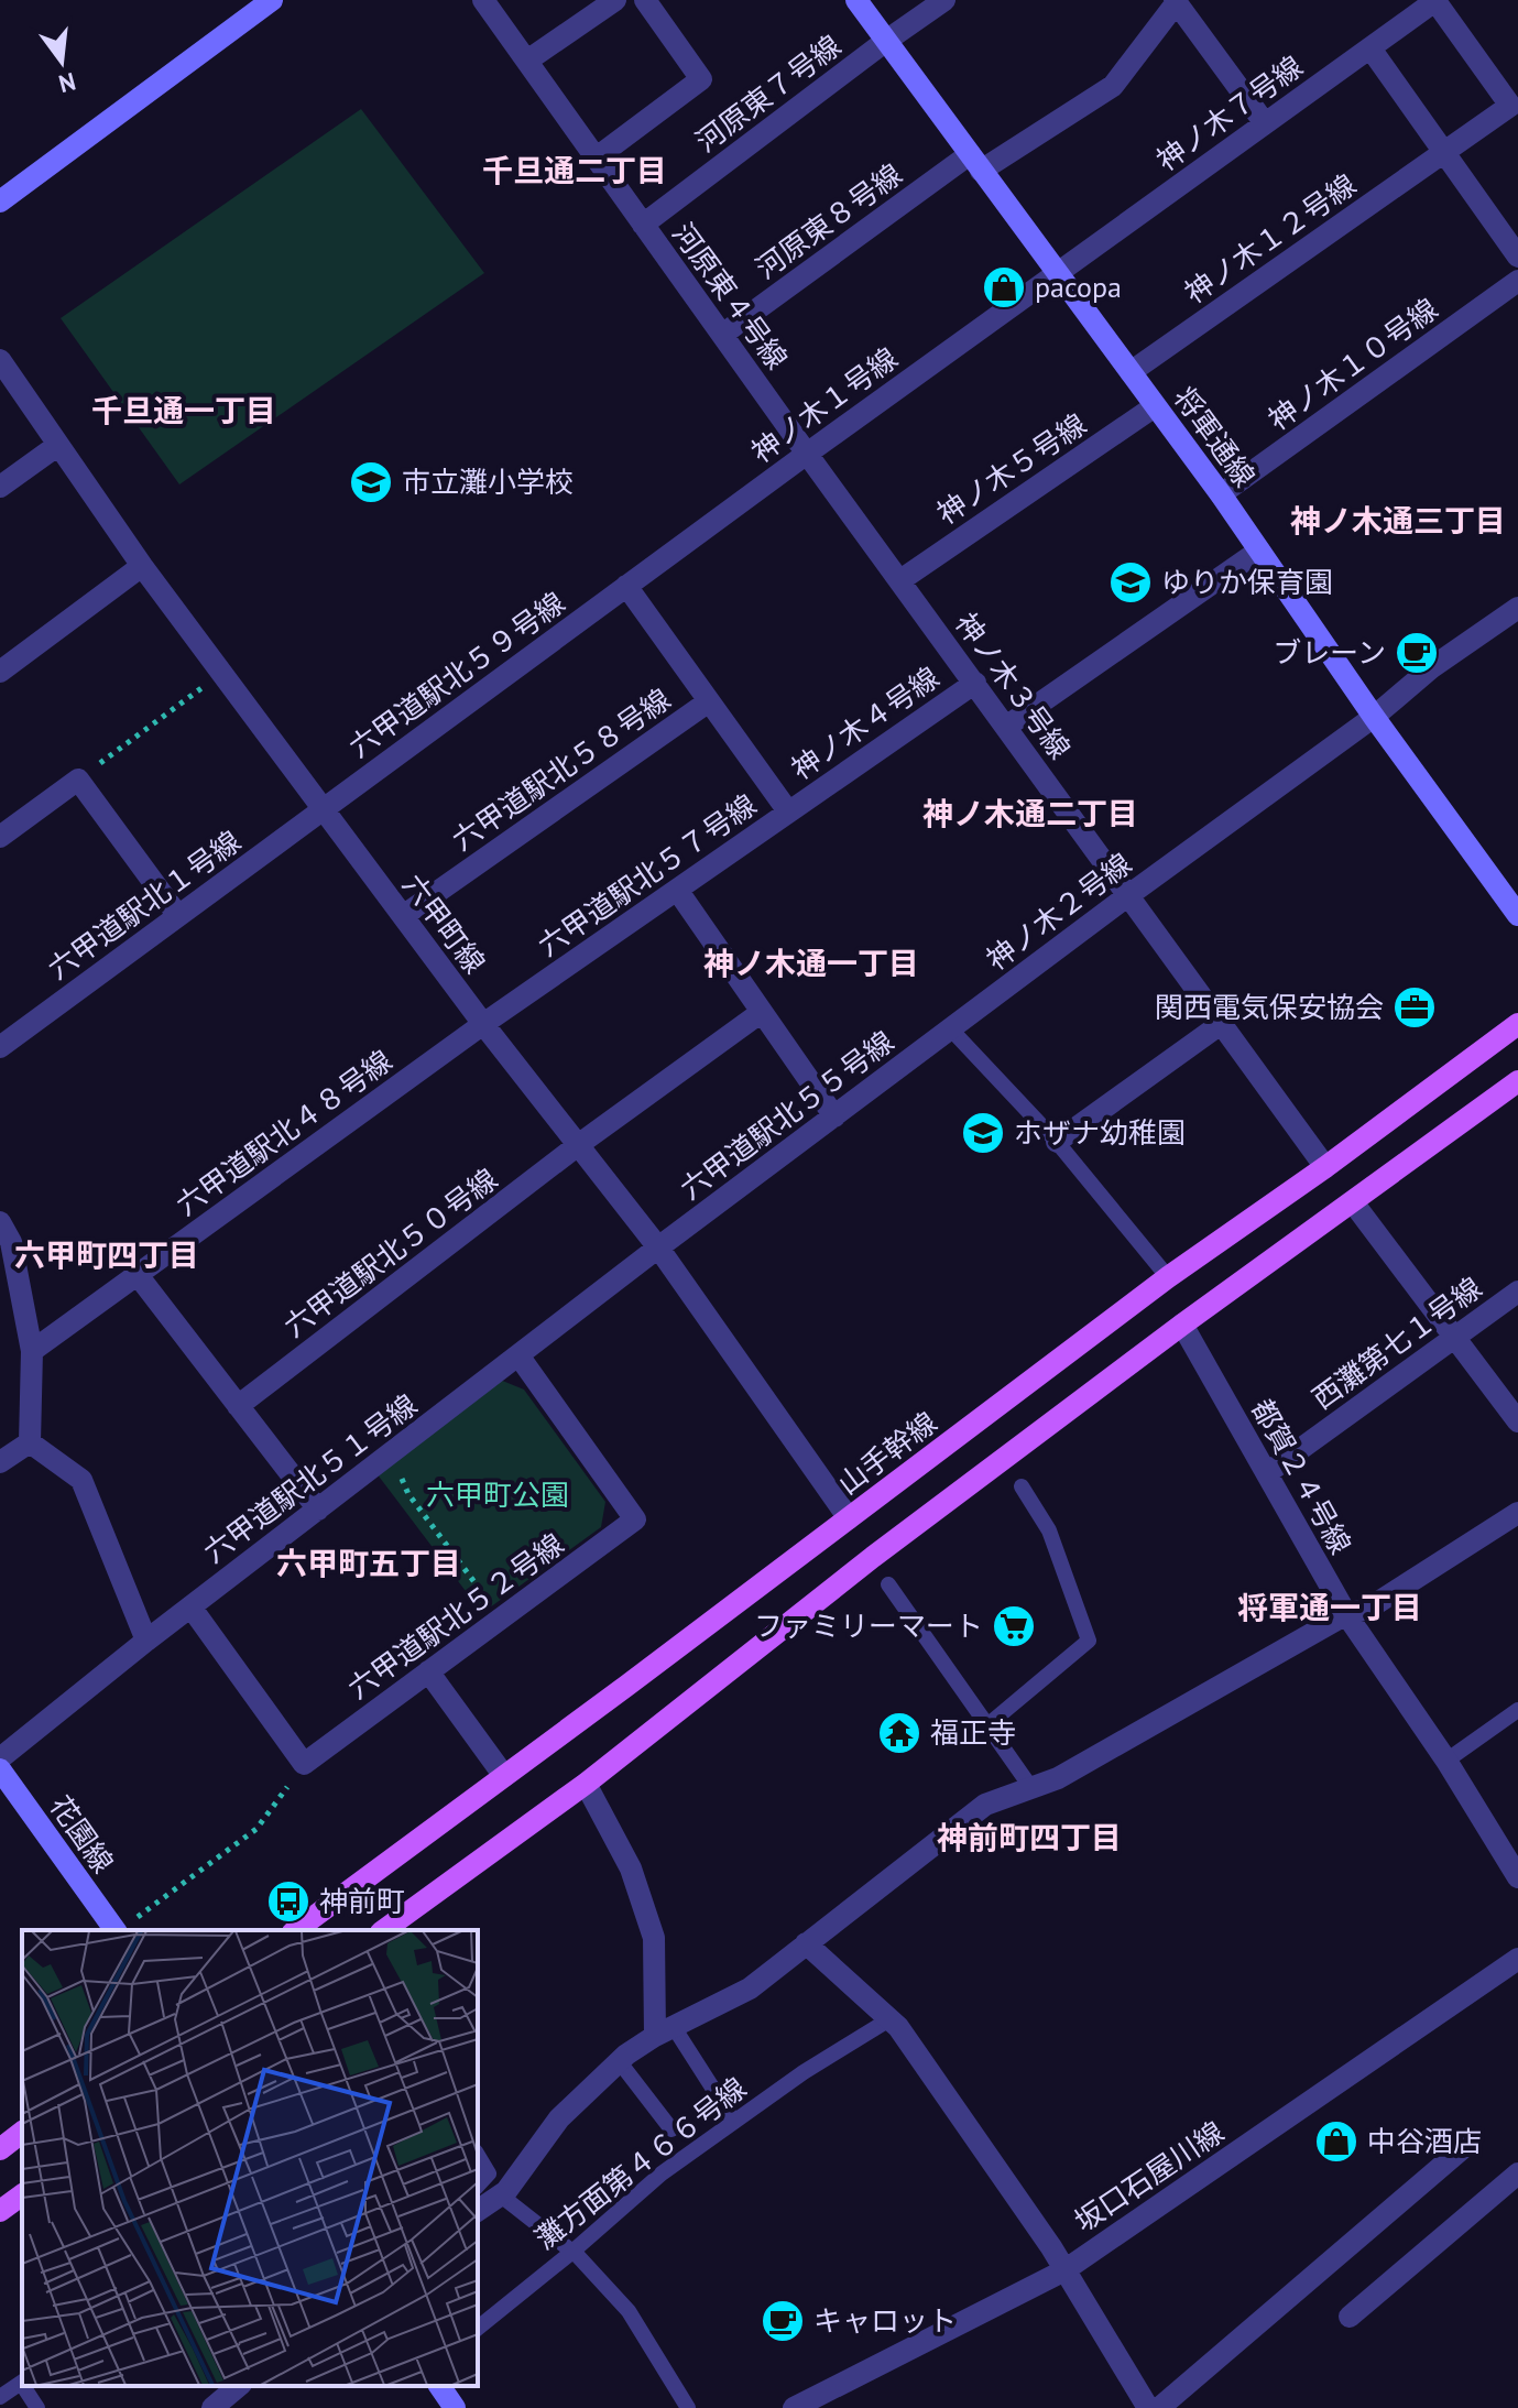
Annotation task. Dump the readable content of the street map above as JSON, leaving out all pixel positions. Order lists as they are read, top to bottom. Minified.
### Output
{"streets":{"main road":["山手幹線"],"street":["河原東７号線","神ノ木７号線","河原東８号線","神ノ木１２号線","河原東４号線","神ノ木１０号線","神ノ木１号線","将軍通線","神ノ木５号線","六甲道駅北５９号線","神ノ木３号線","神ノ木４号線","六甲道駅北５８号線","六甲道駅北５７号線","六甲道駅北１号線","神ノ木２号線","六甲町線","六甲道駅北５５号線","六甲道駅北４８号線","六甲道駅北５０号線","西灘第七１号線","都賀２４号線","六甲道駅北５１号線","六甲道駅北５２号線","花園線","坂口石屋川線"],"lane":["灘方面第４６６号線"]},"crossings":[["河原東７号線","河原東４号線"],["河原東７号線","将軍通線"],["神ノ木７号線","神ノ木１２号線"],["神ノ木７号線","神ノ木１号線"],["神ノ木７号線","将軍通線"],["河原東８号線","河原東４号線"],["河原東８号線","将軍通線"],["神ノ木１２号線","将軍通線"],["河原東４号線","神ノ木１号線"],["河原東４号線","神ノ木３号線"],["神ノ木１０号線","将軍通線"],["神ノ木１号線","将軍通線"],["神ノ木１号線","六甲道駅北５９号線"],["神ノ木１号線","神ノ木３号線"],["神ノ木１号線","六甲道駅北５７号線"],["将軍通線","神ノ木５号線"],["将軍通線","神ノ木２号線"],["神ノ木５号線","神ノ木３号線"],["六甲道駅北５９号線","六甲道駅北５７号線"],["六甲道駅北５９号線","六甲道駅北１号線"],["六甲道駅北５９号線","六甲町線"],["神ノ木３号線","神ノ木４号線"],["神ノ木３号線","神ノ木２号線"],["神ノ木３号線","山手幹線"],["神ノ木４号線","六甲道駅北５７号線"],["六甲道駅北５８号線","六甲道駅北５７号線"],["六甲道駅北５８号線","六甲町線"],["六甲道駅北５７号線","六甲町線"],["六甲道駅北５７号線","六甲道駅北４８号線"],["六甲道駅北１号線","六甲町線"],["神ノ木２号線","六甲道駅北５５号線"],["六甲町線","六甲道駅北５５号線"],["六甲町線","六甲道駅北４８号線"],["六甲町線","六甲道駅北５０号線"],["六甲町線","山手幹線"],["六甲町線","六甲道駅北５１号線"],["六甲道駅北５５号線","六甲道駅北５１号線"],["西灘第七１号線","都賀２４号線"],["六甲道駅北５１号線","六甲道駅北５２号線"]],"districts":["千旦通二丁目","千旦通一丁目","神ノ木通三丁目","神ノ木通二丁目","神ノ木通一丁目","六甲町四丁目","六甲町五丁目","将軍通一丁目","神前町四丁目"],"parks":["六甲町公園"],"places":{"shop":["pacopa","中谷酒店"],"school or university":["市立灘小学校","ゆりか保育園","ホザナ幼稚園"],"cafe":["ブレーン","キャロット"],"office":["関西電気保安協会"],"supermarket":["ファミリーマート"],"temple":["福正寺"],"bus stop":["神前町"]},"north":"bottom"}
